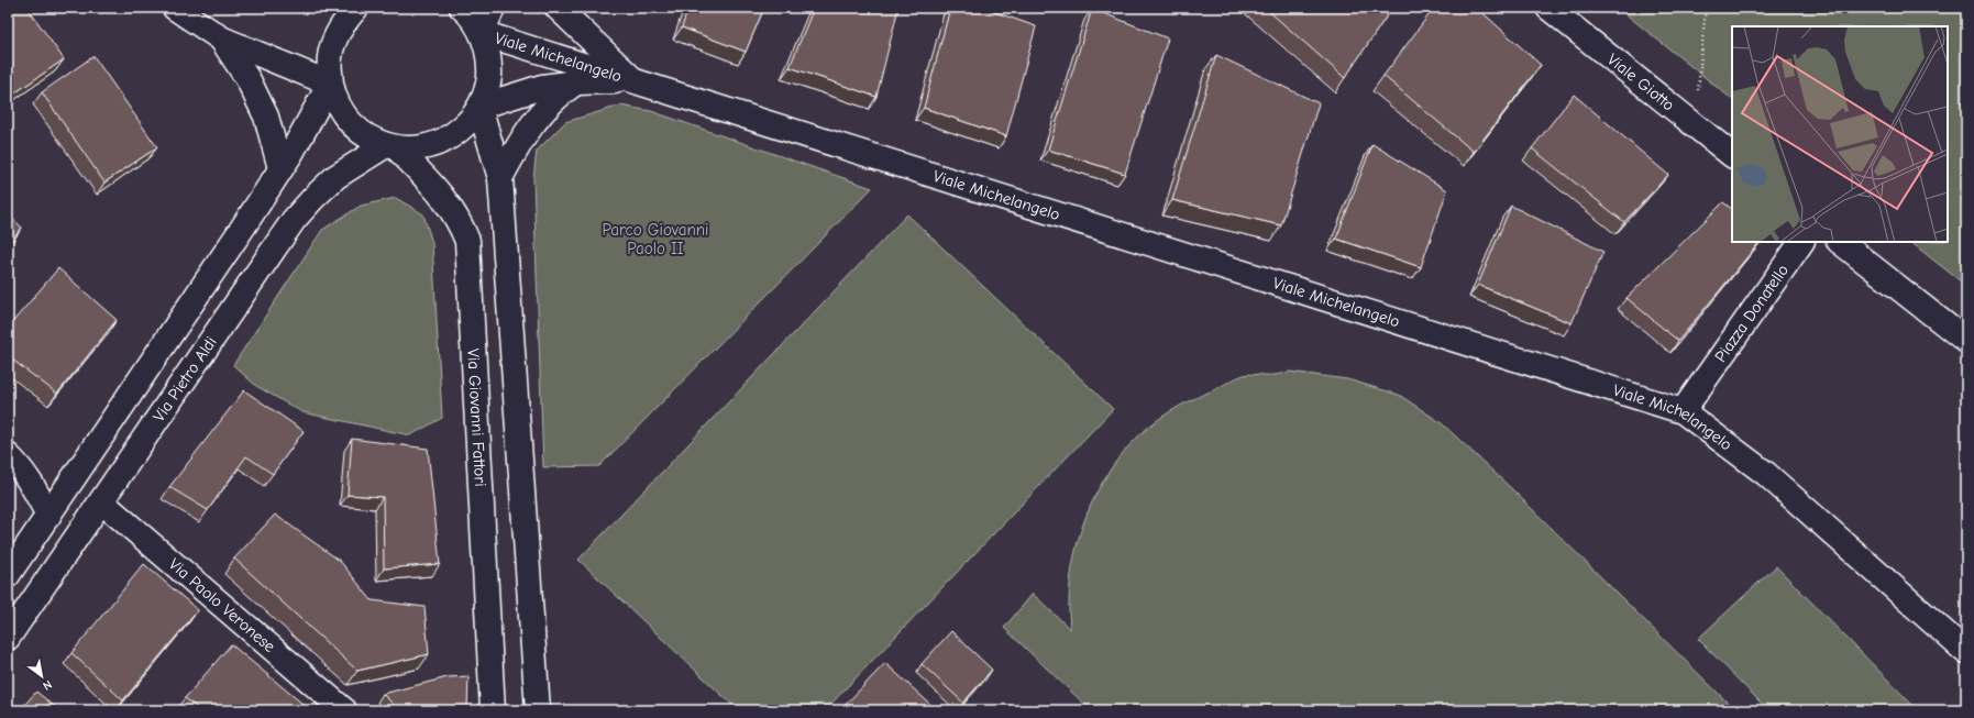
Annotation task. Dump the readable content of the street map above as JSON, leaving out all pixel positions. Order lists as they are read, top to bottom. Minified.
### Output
{"streets":{"street":["Viale Michelangelo","Viale Giotto","Piazza Donatello","Via Pietro Aldi","Via Giovanni Fattori","Via Paolo Veronese"]},"crossings":[["Viale Michelangelo","Piazza Donatello"],["Via Pietro Aldi","Via Giovanni Fattori"],["Via Pietro Aldi","Via Paolo Veronese"]],"parks":["Parco Giovanni Paolo II"],"north":"bottom right"}
